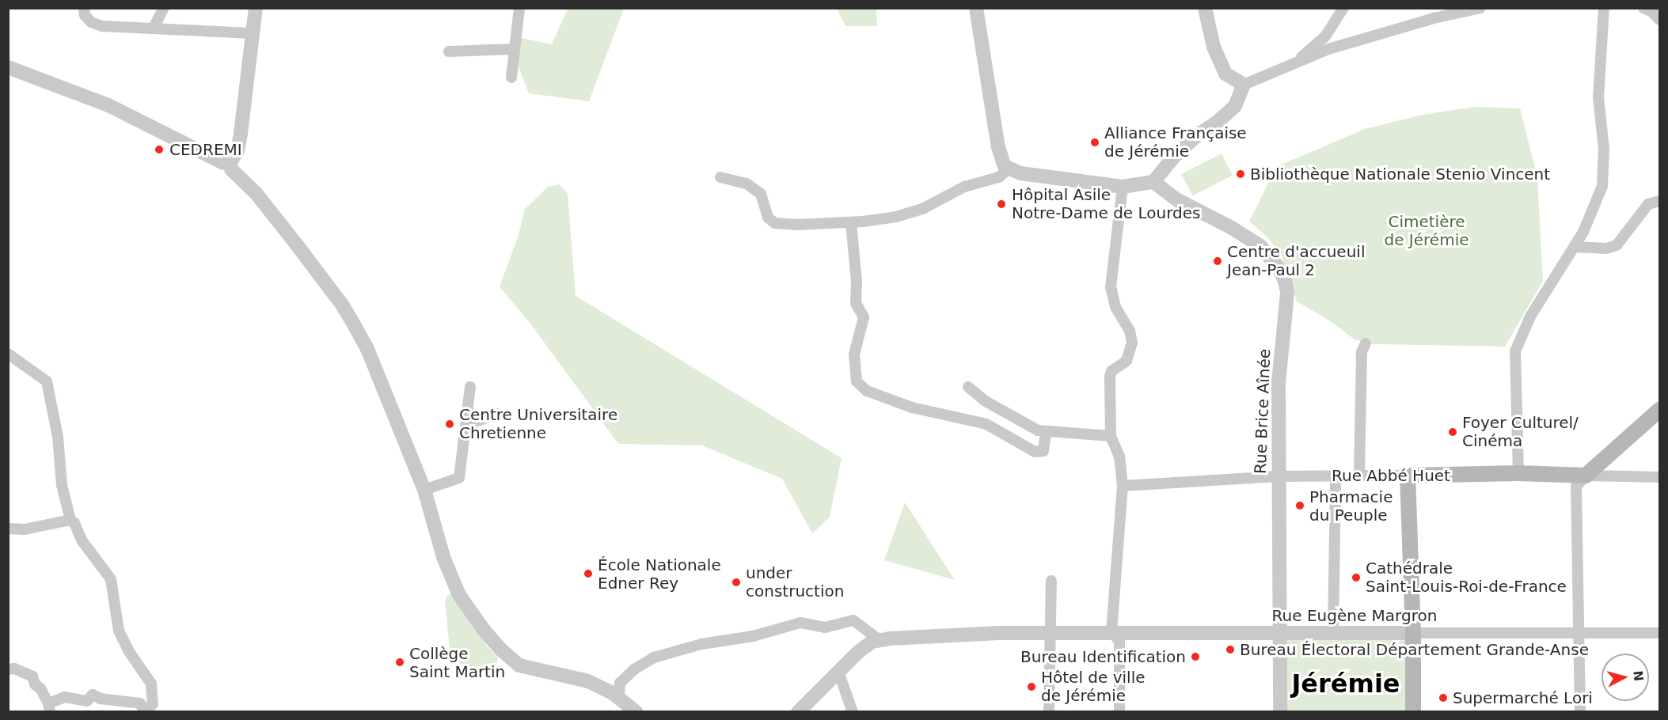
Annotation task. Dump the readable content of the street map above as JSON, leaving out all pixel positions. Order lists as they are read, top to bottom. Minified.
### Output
{"streets":{"main road":["Rue Abbé Huet"],"street":["Rue Brice Aînée","Rue Eugène Margron"]},"crossings":[["Rue Brice Aînée","Rue Abbé Huet"],["Rue Brice Aînée","Rue Eugène Margron"]],"districts":["Jérémie"],"parks":["Cimetière de Jérémie"],"places":["Alliance Française de Jérémie","CEDREMI","Bibliothèque Nationale Stenio Vincent","Hôpital Asile Notre-Dame de Lourdes","Centre d'accueuil Jean-Paul 2","Centre Universitaire Chretienne","Foyer Culturel/ Cinéma","Pharmacie du Peuple","École Nationale Edner Rey","Cathédrale Saint-Louis-Roi-de-France","under construction","Bureau Électoral Département Grande-Anse","Bureau Identification","Collège Saint Martin","Hôtel de ville de Jérémie","Supermarché Lori"],"north":"right"}
